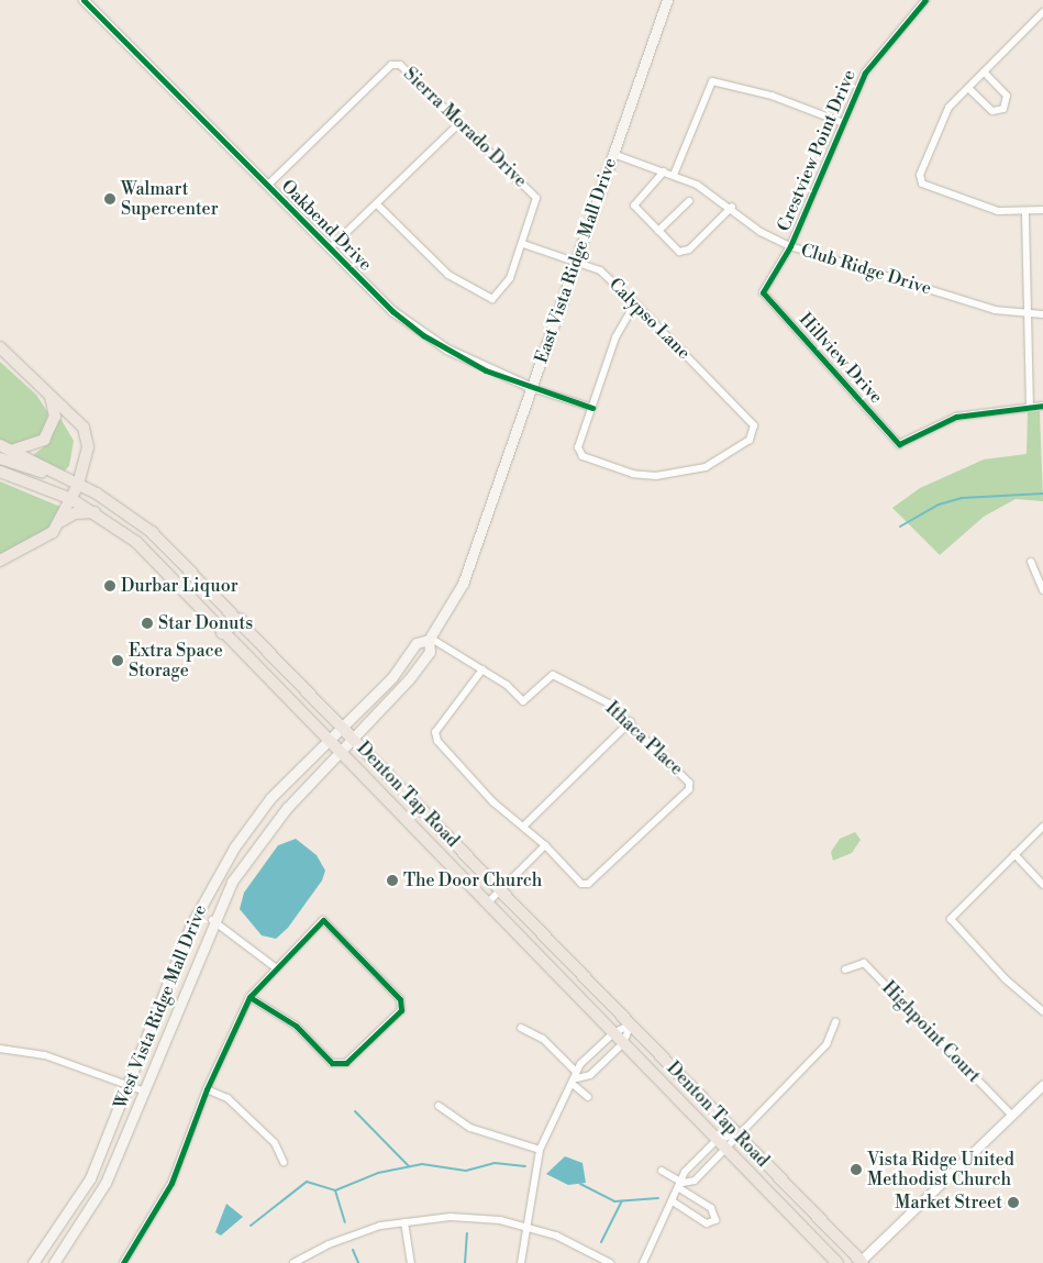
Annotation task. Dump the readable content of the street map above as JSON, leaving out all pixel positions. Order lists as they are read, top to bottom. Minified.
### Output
{"streets":{"main road":["East Vista Ridge Mall Drive","Denton Tap Road","West Vista Ridge Mall Drive"],"street":["Sierra Morado Drive","Crestview Point Drive","Oakbend Drive","Club Ridge Drive","Calypso Lane","Hillview Drive","Ithaca Place","Highpoint Court"]},"crossings":[["Sierra Morado Drive","Oakbend Drive"],["Sierra Morado Drive","Calypso Lane"],["Crestview Point Drive","Club Ridge Drive"],["Crestview Point Drive","Hillview Drive"],["Oakbend Drive","East Vista Ridge Mall Drive"],["Oakbend Drive","Calypso Lane"],["East Vista Ridge Mall Drive","Club Ridge Drive"],["East Vista Ridge Mall Drive","Calypso Lane"],["East Vista Ridge Mall Drive","Ithaca Place"],["East Vista Ridge Mall Drive","Denton Tap Road"],["East Vista Ridge Mall Drive","West Vista Ridge Mall Drive"],["Denton Tap Road","West Vista Ridge Mall Drive"]],"places":["Walmart Supercenter","Durbar Liquor","Star Donuts","Extra Space Storage","The Door Church","Vista Ridge United Methodist Church","Market Street"]}
